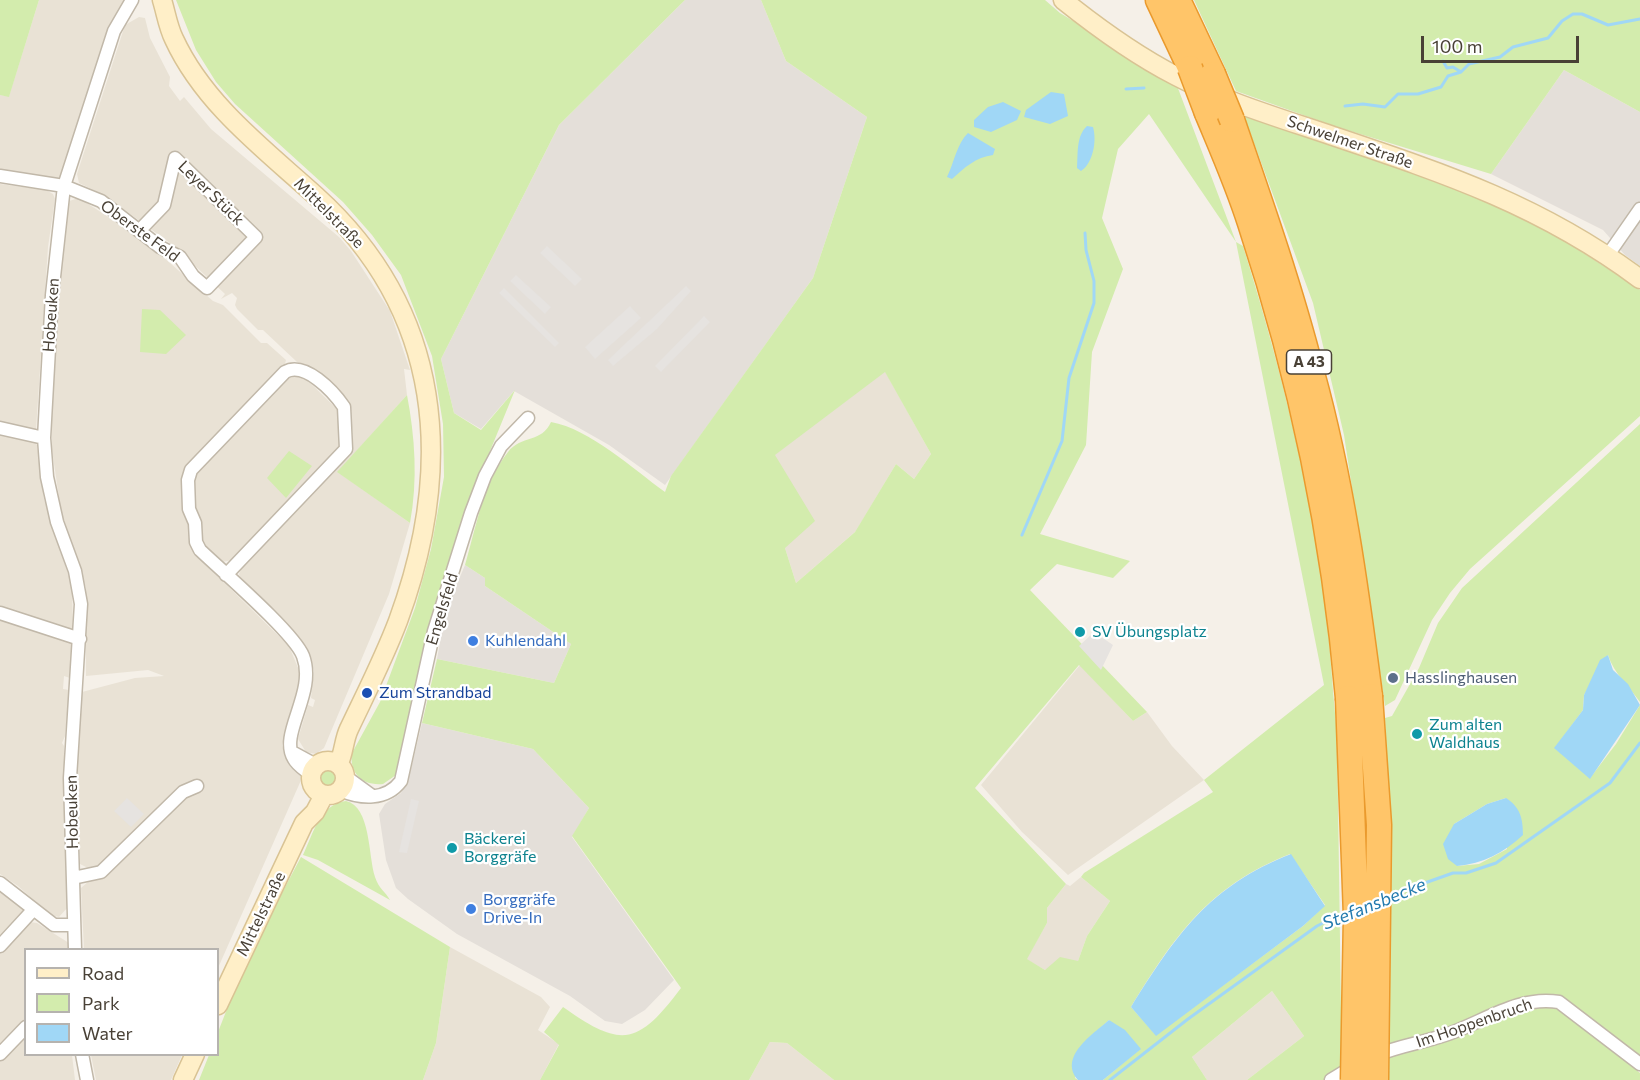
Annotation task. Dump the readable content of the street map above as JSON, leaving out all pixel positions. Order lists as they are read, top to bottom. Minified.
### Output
{"streets":{"highway":["A 43"],"main road":["Schwelmer Straße","Mittelstraße"],"street":["Leyer Stück","Oberste Feld","Hobeuken","Engelsfeld","Im Hoppenbruch"]},"crossings":[["Leyer Stück","Oberste Feld"],["Mittelstraße","Engelsfeld"],["Oberste Feld","Hobeuken"]],"water":["Stefansbecke"],"places":["SV Übungsplatz","Kuhlendahl","Hasslinghausen","Zum Strandbad","Zum alten Waldhaus","Bäckerei Borggräfe","Borggräfe Drive-In"],"legend":["Road","Park","Water"],"scale_bar":"100 m"}
